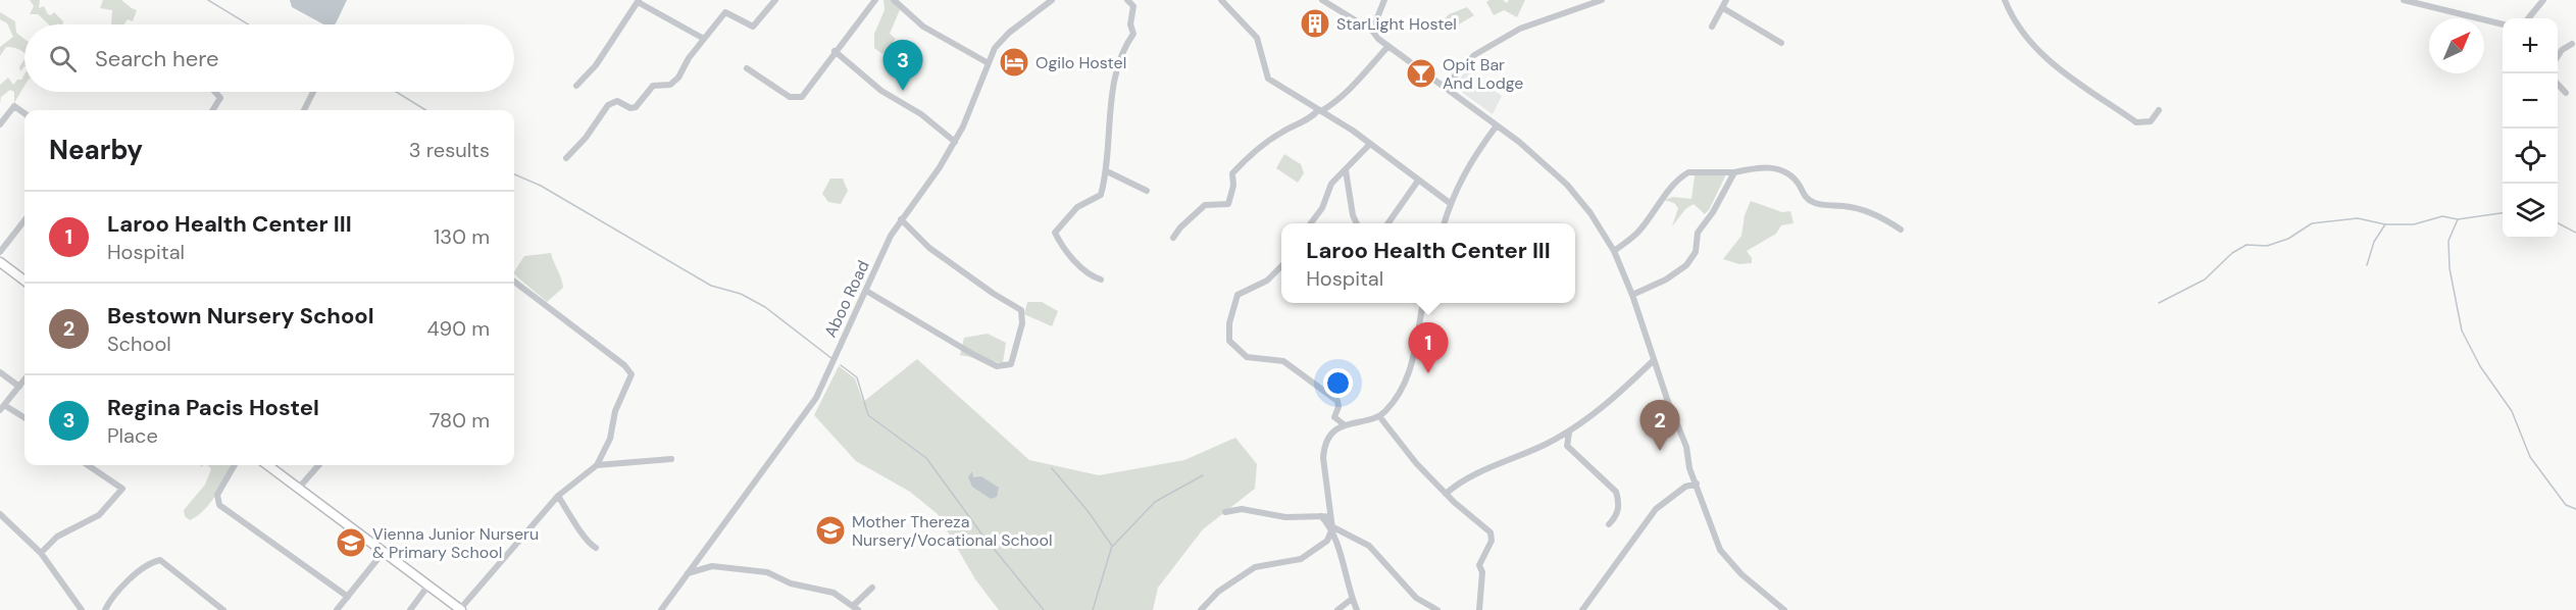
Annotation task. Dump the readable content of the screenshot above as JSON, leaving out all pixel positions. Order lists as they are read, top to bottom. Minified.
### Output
{"streets":{"street":["Aboo Road"]},"places":{"building":["StarLight Hostel"],"hotel":["Ogilo Hostel"],"bar":["Opit Bar And Lodge"],"school or university":["Mother Thereza Nursery/Vocational School","Vienna Junior Nurseru & Primary School"]},"north":"top right","page":{"map_buttons":["+","−"],"search":"Search here","pins":["3","1","2"],"heading":["Nearby","3 results"],"list":[{"mark":"1","name":"Laroo Health Center III","note":"Hospital","value":"130 m"},{"mark":"2","name":"Bestown Nursery School","note":"School","value":"490 m"},{"mark":"3","name":"Regina Pacis Hostel","note":"Place","value":"780 m"}],"popup":["Laroo Health Center III","Hospital"]}}
